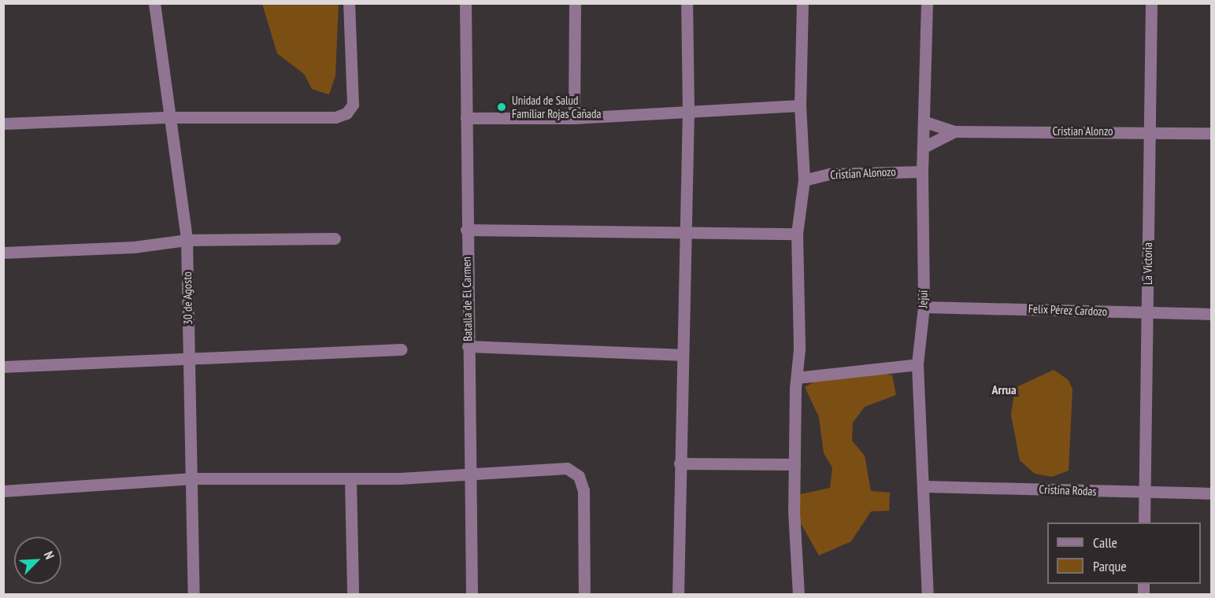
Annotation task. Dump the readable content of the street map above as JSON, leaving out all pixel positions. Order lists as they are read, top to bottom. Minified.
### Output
{"streets":{"street":["Cristian Alonzo","Cristian Alonozo","La Victoria","30 de Agosto","Batalla de El Carmen","Jejuí","Felix Pérez Cardozo","Cristina Rodas"]},"crossings":[["Cristian Alonzo","La Victoria"],["Cristian Alonzo","Jejuí"],["Cristian Alonozo","Jejuí"],["La Victoria","Felix Pérez Cardozo"],["La Victoria","Cristina Rodas"],["Jejuí","Felix Pérez Cardozo"],["Jejuí","Cristina Rodas"]],"districts":["Arrua"],"places":["Unidad de Salud Familiar Rojas Cañada"],"legend":["Calle","Parque"],"north":"top right"}
